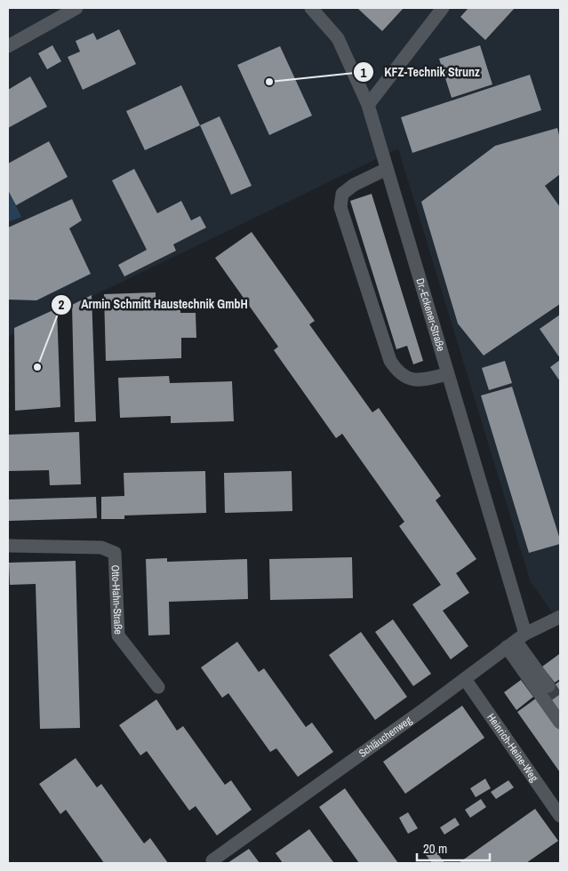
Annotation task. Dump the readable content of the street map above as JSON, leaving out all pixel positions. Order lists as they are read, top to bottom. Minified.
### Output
{"streets":{"street":["Dr.-Eckener-Straße","Otto-Hahn-Straße","Schläuchenweg","Heinrich-Heine-Weg"]},"crossings":[["Dr.-Eckener-Straße","Schläuchenweg"],["Schläuchenweg","Heinrich-Heine-Weg"]],"places":["KFZ-Technik Strunz","Armin Schmitt Haustechnik GmbH"],"scale_bar":"20 m"}
